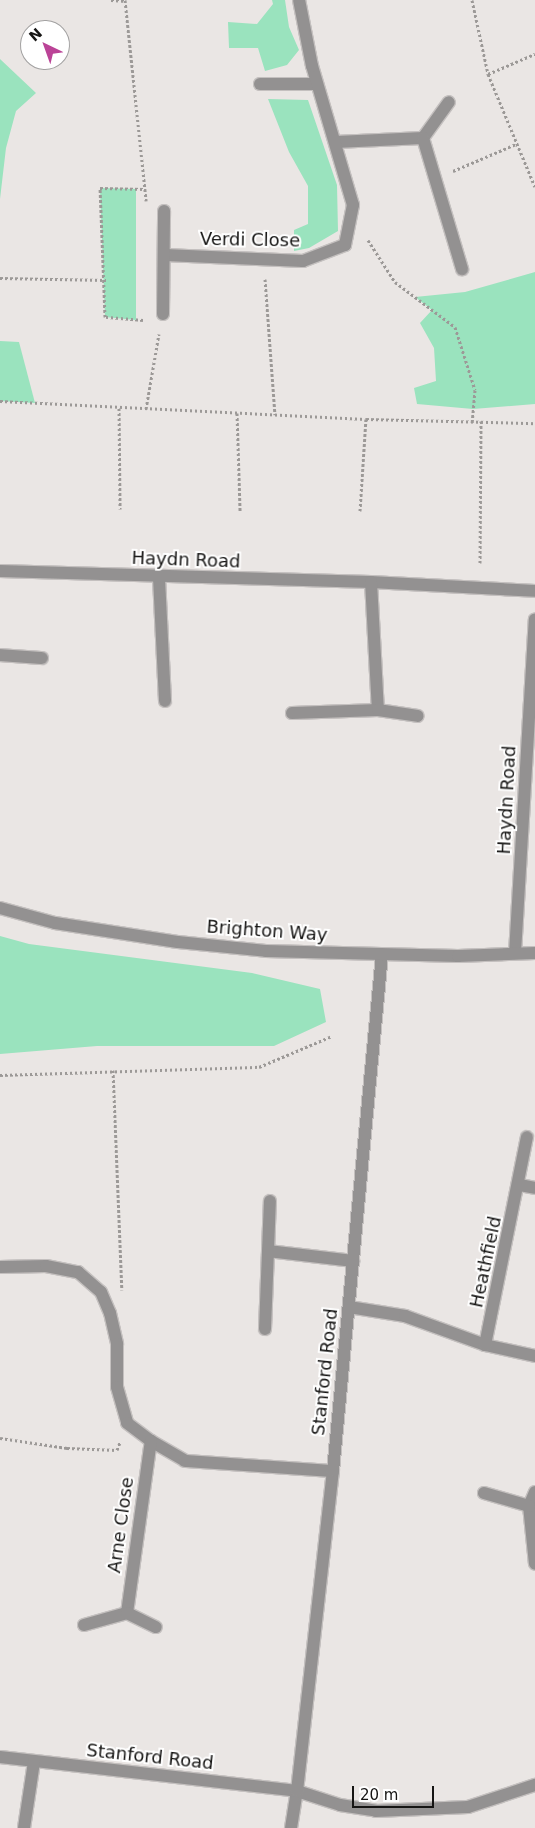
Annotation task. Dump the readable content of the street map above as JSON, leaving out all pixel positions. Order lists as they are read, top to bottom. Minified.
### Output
{"streets":{"street":["Verdi Close","Haydn Road","Brighton Way","Heathfield","Stanford Road","Arne Close"]},"crossings":[["Haydn Road","Brighton Way"],["Brighton Way","Stanford Road"]],"scale_bar":"20 m","north":"top left"}
